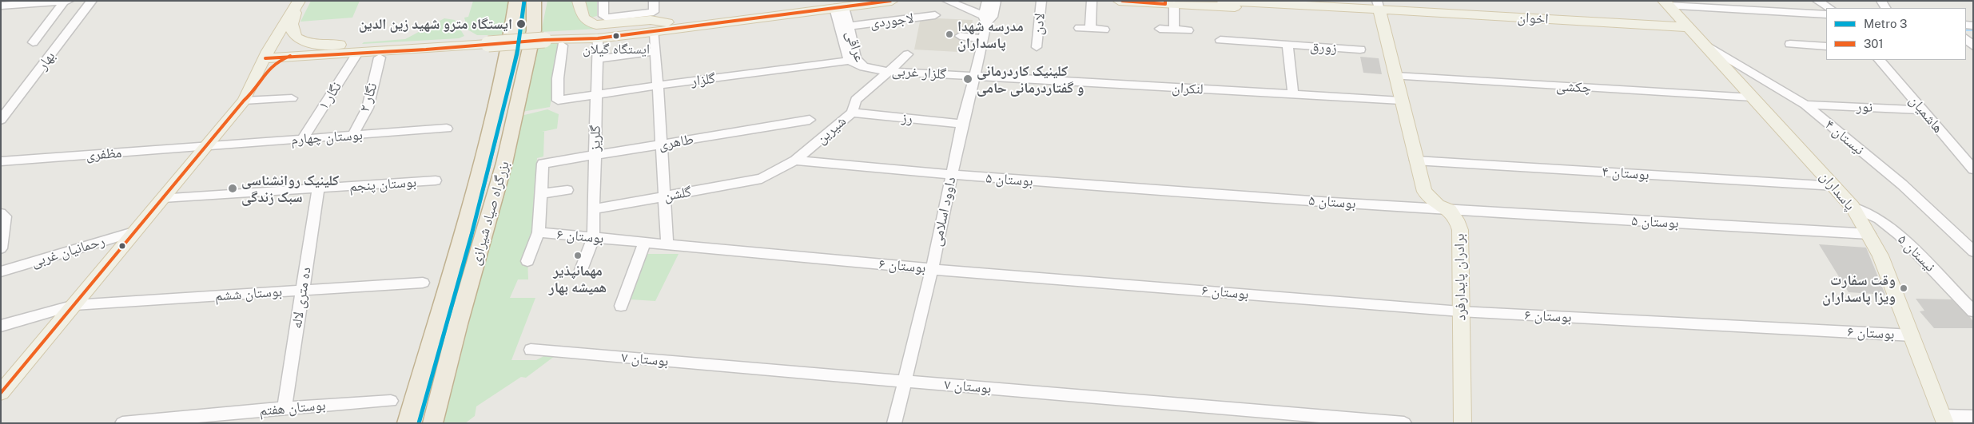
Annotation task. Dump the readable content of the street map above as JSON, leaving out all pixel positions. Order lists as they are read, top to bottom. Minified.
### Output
{"streets":{"highway":["بزرگراه صیاد شیرازی"],"main road":["اخوان","پاسداران","برادران پایدارفرد"],"street":["لاجوردی","لادن","عراقی","زورق","بهار","گلزار غربی","گلزار","چکشی","لنکران","نگار ۱","نگار ۲","نور","هاشمیان","رز","شیرین","بوستان چهارم","نیستان ۴","گلریز","طاهری","مظفری","بوستان ۴","بوستان ۵","بوستان پنجم","گلشن","داوود اسلامی","بوستان ۶","رحمانیان غربی","نیستان ۵","بوستان ششم","ده متری لاله","بوستان ۷","بوستان هفتم"]},"crossings":[["اخوان","پاسداران"],["لاجوردی","عراقی"],["عراقی","گلزار غربی"],["عراقی","گلزار"],["زورق","لنکران"],["گلزار غربی","لنکران"],["گلزار غربی","شیرین"],["گلزار غربی","داوود اسلامی"],["گلزار","گلریز"],["چکشی","پاسداران"],["لنکران","داوود اسلامی"],["نگار ۱","بوستان چهارم"],["نگار ۲","بوستان چهارم"],["نور","هاشمیان"],["نور","نیستان ۴"],["رز","شیرین"],["رز","داوود اسلامی"],["شیرین","بوستان ۵"],["شیرین","گلشن"],["بوستان چهارم","مظفری"],["نیستان ۴","پاسداران"],["گلریز","طاهری"],["گلریز","گلشن"],["گلریز","بوستان ۶"],["بوستان ۴","پاسداران"],["بوستان ۵","پاسداران"],["بوستان ۵","داوود اسلامی"],["بوستان ۵","برادران پایدارفرد"],["بوستان پنجم","ده متری لاله"],["پاسداران","بوستان ۶"],["پاسداران","نیستان ۵"],["داوود اسلامی","بوستان ۶"],["داوود اسلامی","بوستان ۷"],["بوستان ۶","برادران پایدارفرد"],["بوستان ششم","ده متری لاله"],["ده متری لاله","بوستان هفتم"]],"places":["ایستگاه مترو شهید زین الدین","مدرسه شهدا پاسداران","ایستگاه گیلان","کلینیک کاردرمانی و گفتاردرمانی حامی","کلینیک روانشناسی سبک زندگی","مهمانپذیر همیشه بهار","وقت سفارت ویزا پاسداران"],"lines":["metro line 3","transit line 301"],"legend":["Metro 3","301"]}
